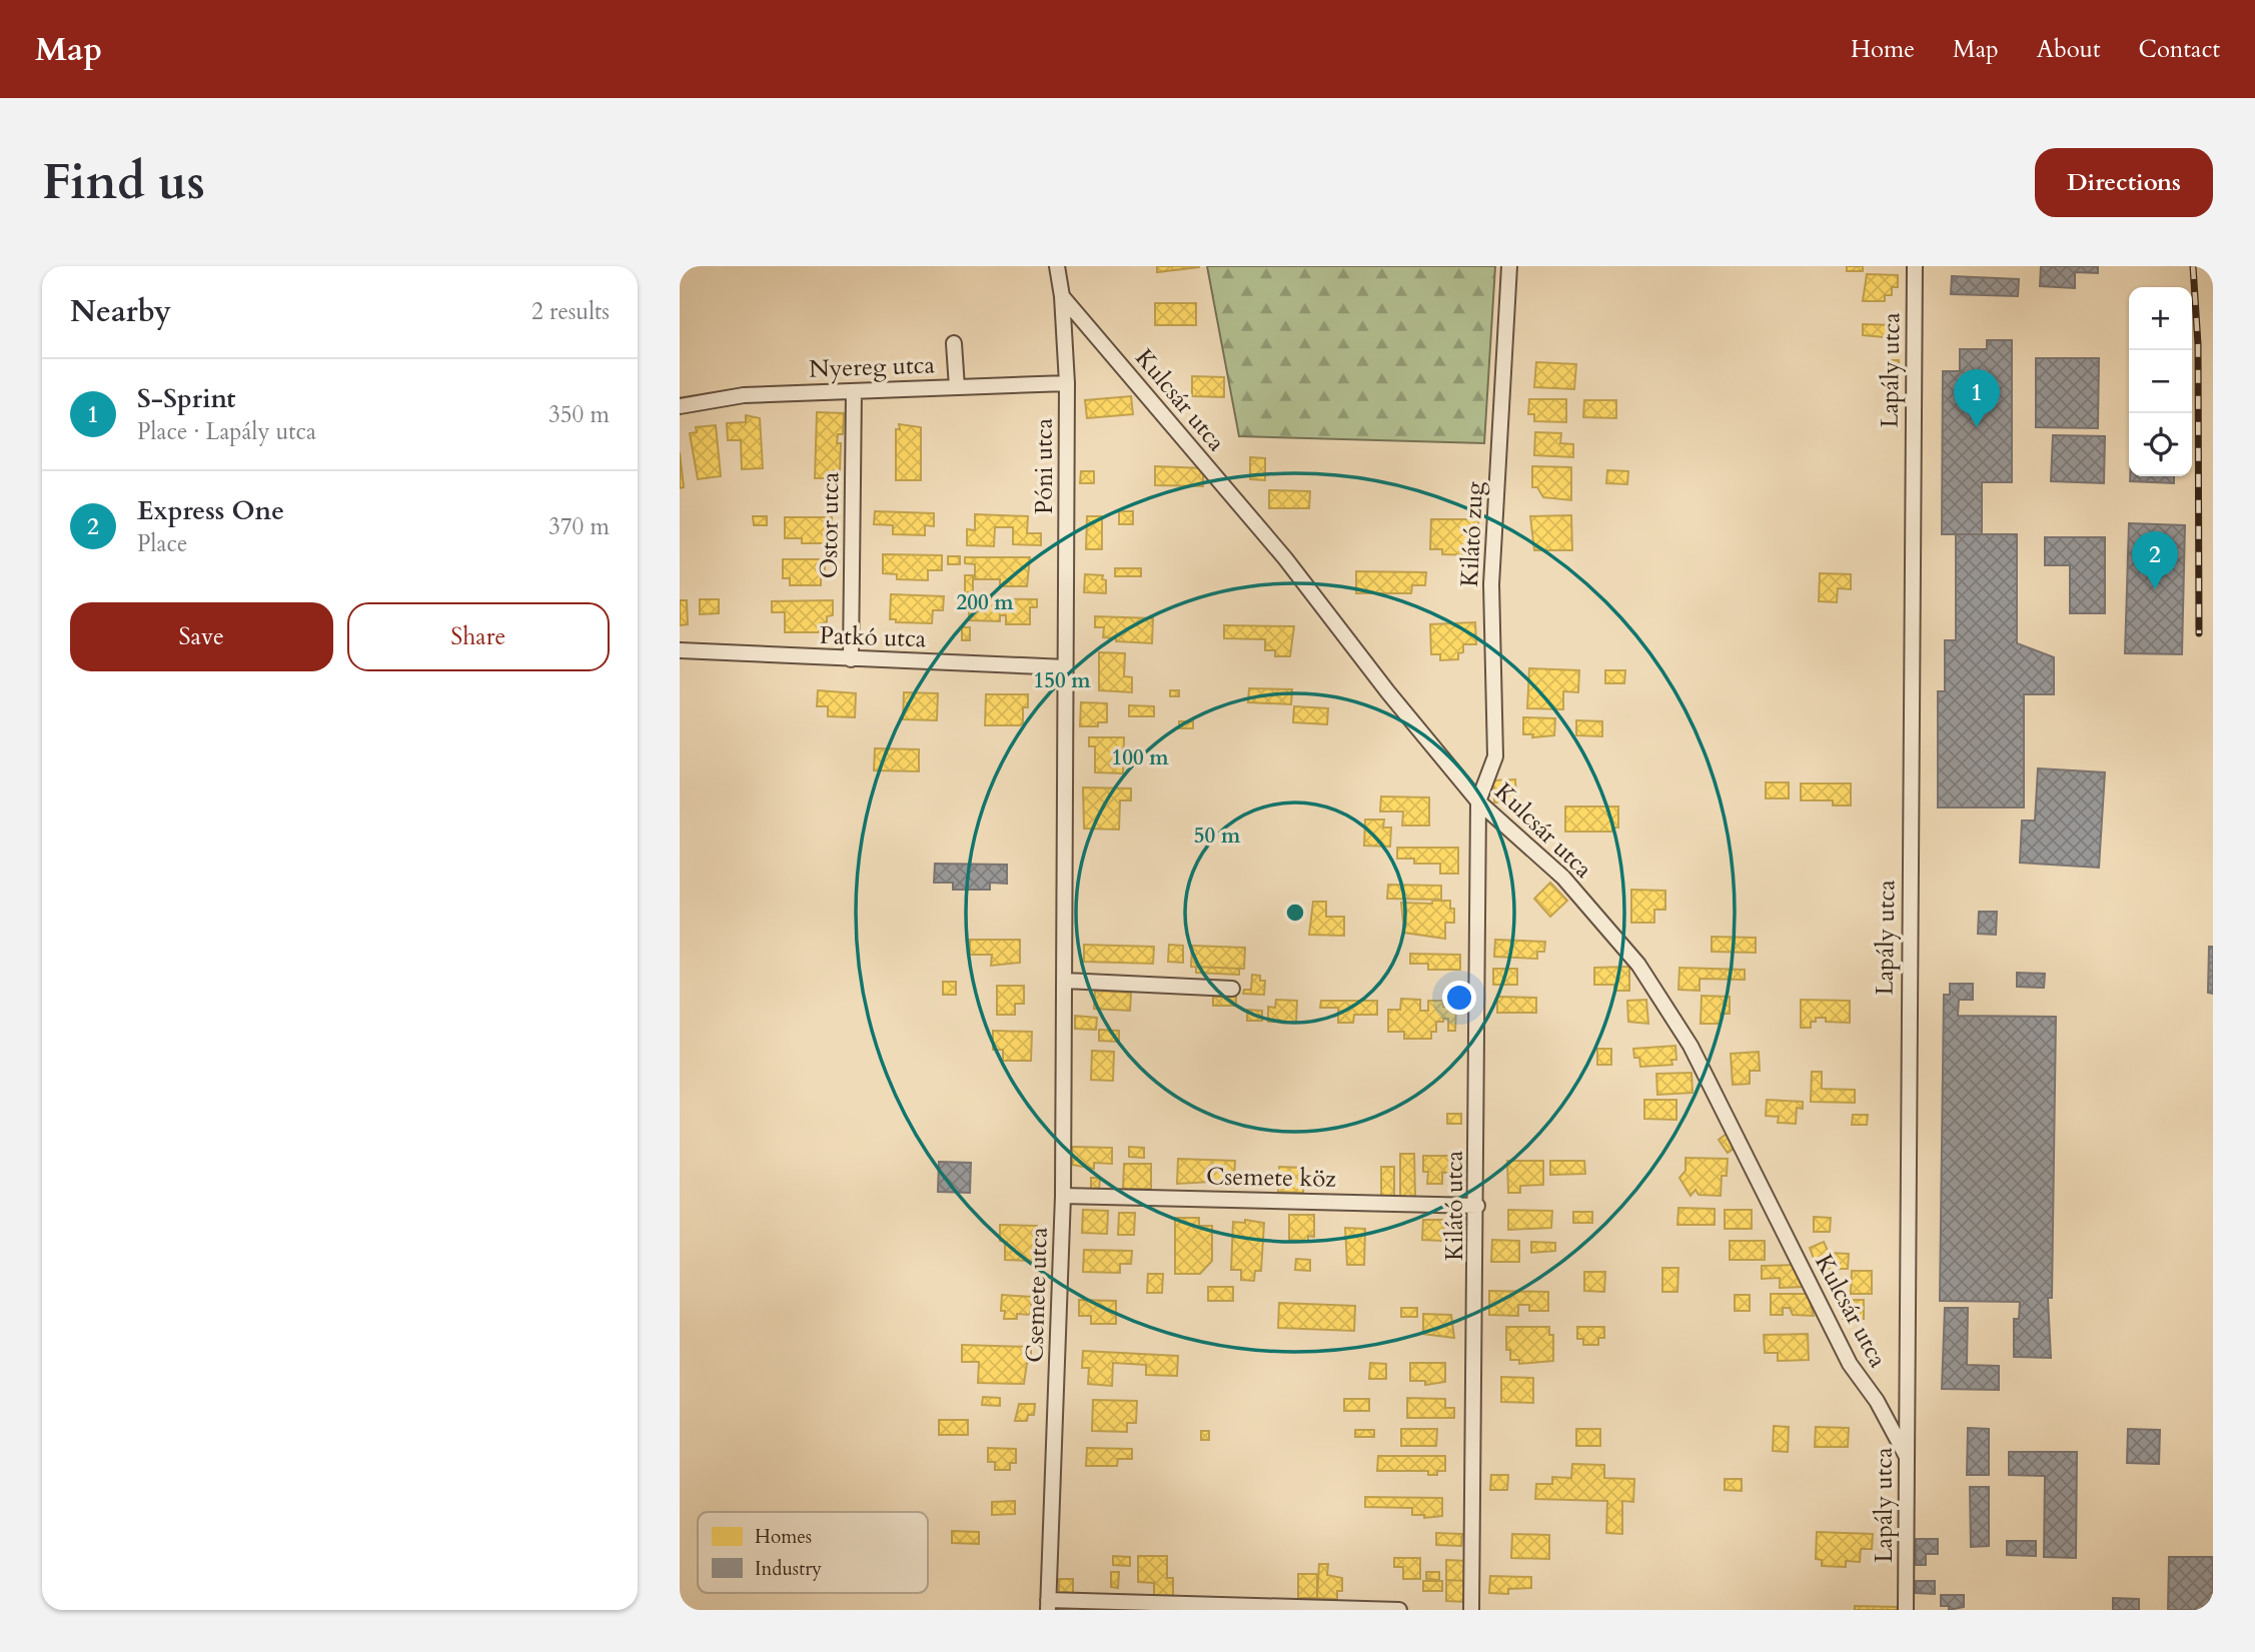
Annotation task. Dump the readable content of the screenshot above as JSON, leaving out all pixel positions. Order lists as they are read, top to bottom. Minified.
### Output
{"streets":{"street":["Nyereg utca","Lapály utca","Kulcsár utca","Póni utca","Ostor utca","Kilátó zug","Patkó utca","Csemete köz","Kilátó utca","Csemete utca"]},"crossings":[["Nyereg utca","Póni utca"],["Nyereg utca","Ostor utca"],["Lapály utca","Kulcsár utca"],["Kulcsár utca","Póni utca"],["Kulcsár utca","Kilátó zug"],["Kulcsár utca","Kilátó utca"],["Póni utca","Patkó utca"],["Póni utca","Csemete utca"],["Ostor utca","Patkó utca"],["Kilátó zug","Kilátó utca"],["Patkó utca","Csemete utca"],["Csemete köz","Kilátó utca"],["Csemete köz","Csemete utca"]],"legend":["Homes","Industry"],"page":{"header":"Map","nav":["Home","Map","About","Contact"],"buttons":["Directions",["Save","Share"]],"title":"Find us","heading":["Nearby","2 results"],"map_buttons":["+","−"],"list":[{"mark":"1","name":"S-Sprint","note":"Place · Lapály utca","value":"350 m"},{"mark":"2","name":"Express One","note":"Place","value":"370 m"}],"pins":["1","2"]},"rings":["200 m","150 m","100 m","50 m"]}
